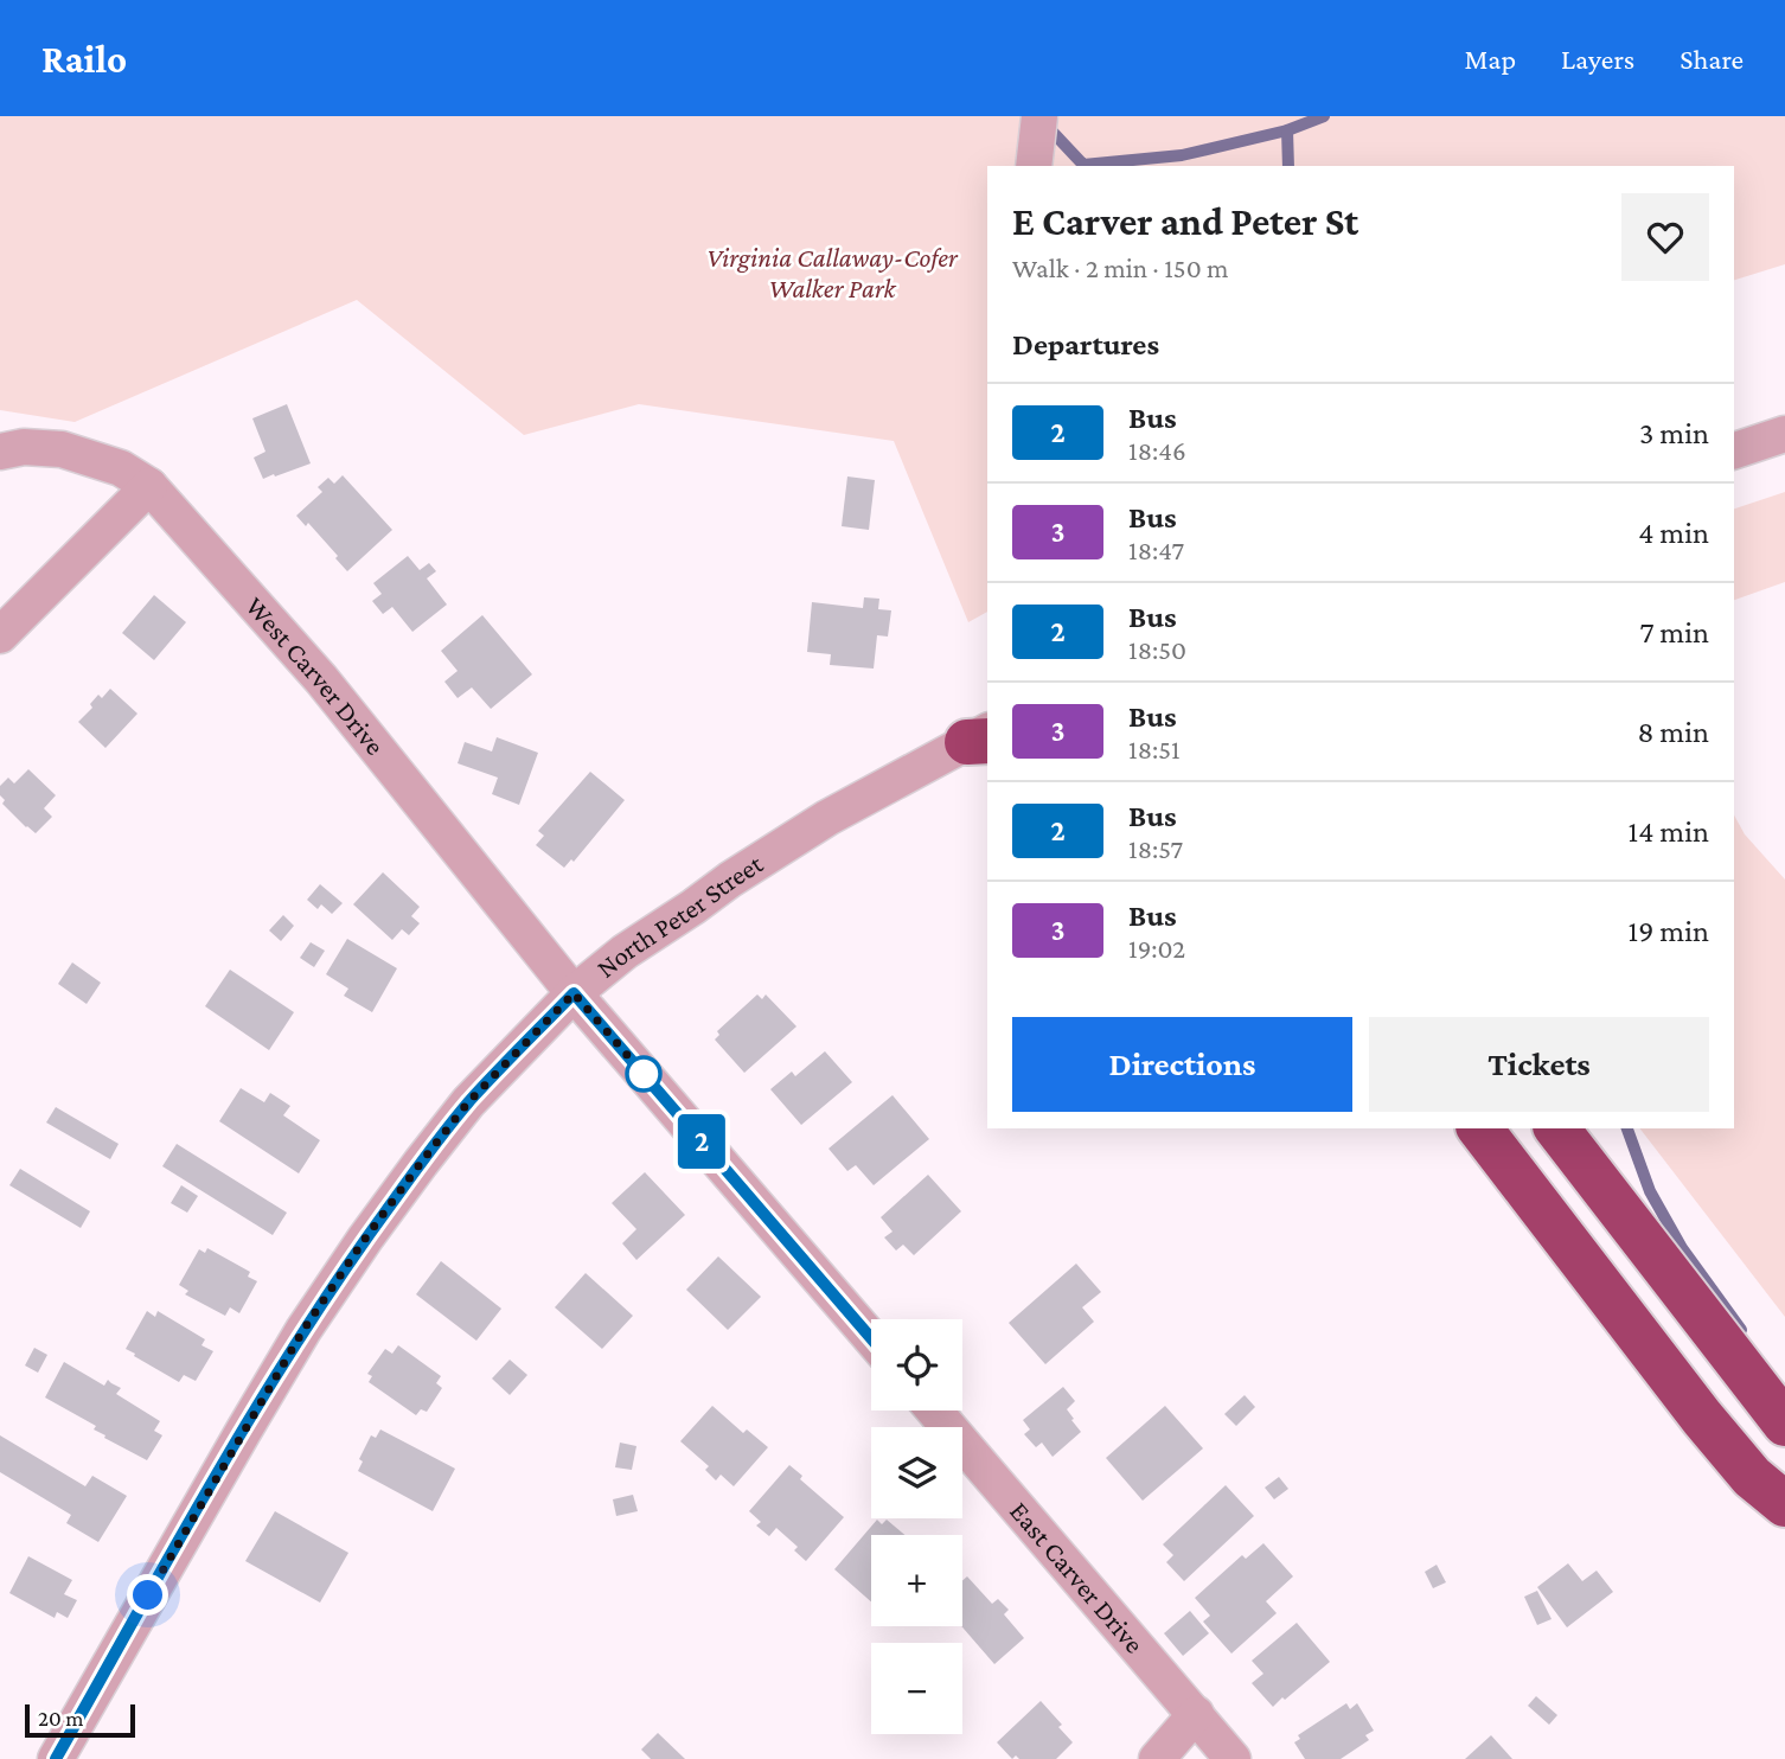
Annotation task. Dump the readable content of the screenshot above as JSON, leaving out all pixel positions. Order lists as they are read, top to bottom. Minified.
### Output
{"streets":{"street":["West Carver Drive","North Peter Street","East Carver Drive"]},"crossings":[["West Carver Drive","North Peter Street"]],"parks":["Virginia Callaway-Cofer Walker Park"],"lines":["bus line 2"],"scale_bar":"20 m","page":{"header":"Railo","nav":["Map","Layers","Share"],"on_map":"2","heading":[["E Carver and Peter St","Walk · 2 min · 150 m"],"Departures"],"list":[{"mark":"2","name":"Bus","note":"18:46","value":"3 min"},{"mark":"3","name":"Bus","note":"18:47","value":"4 min"},{"mark":"2","name":"Bus","note":"18:50","value":"7 min"},{"mark":"3","name":"Bus","note":"18:51","value":"8 min"},{"mark":"2","name":"Bus","note":"18:57","value":"14 min"},{"mark":"3","name":"Bus","note":"19:02","value":"19 min"}],"buttons":["Directions","Tickets"],"map_buttons":["+","−"],"scale":"20 m"}}
